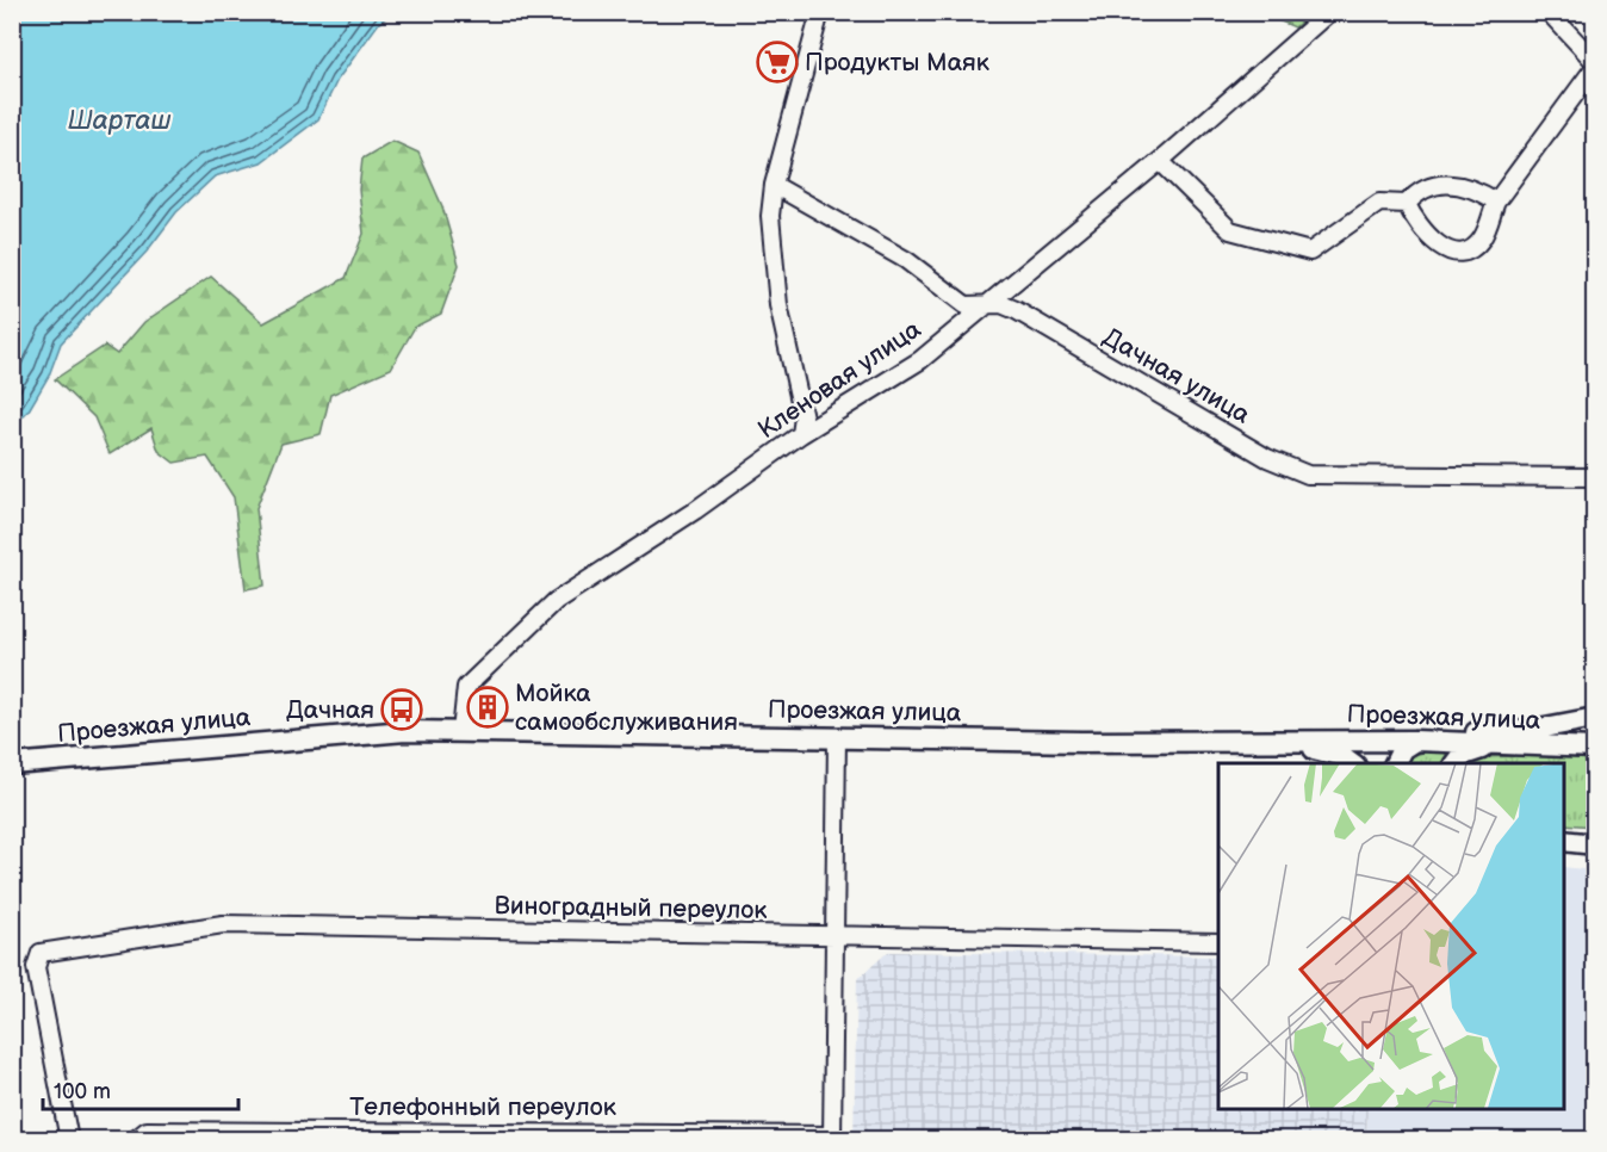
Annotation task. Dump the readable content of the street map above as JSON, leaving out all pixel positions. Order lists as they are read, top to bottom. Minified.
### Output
{"streets":{"main road":["Проезжая улица"],"street":["Дачная улица","Кленовая улица","Виноградный переулок","Телефонный переулок"]},"crossings":[["Дачная улица","Кленовая улица"],["Кленовая улица","Проезжая улица"]],"water":["Шарташ"],"places":{"supermarket":["Продукты Маяк"],"building":["Мойка самообслуживания"],"bus stop":["Дачная"]},"scale_bar":"100 m"}
